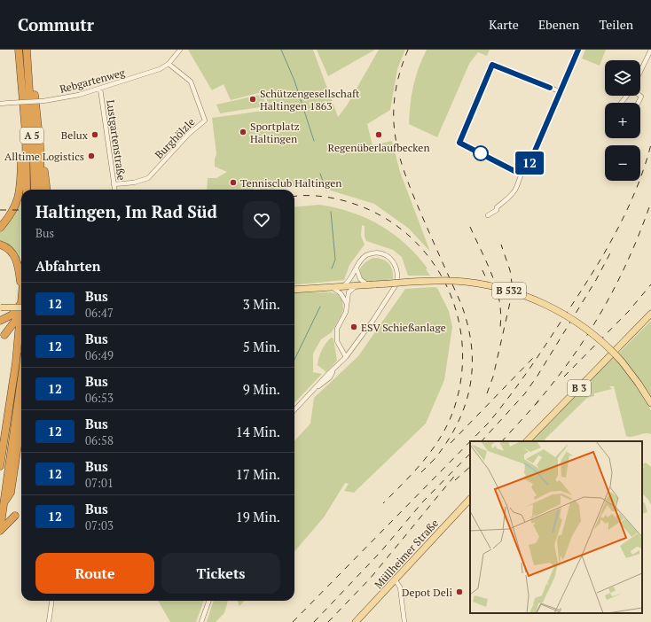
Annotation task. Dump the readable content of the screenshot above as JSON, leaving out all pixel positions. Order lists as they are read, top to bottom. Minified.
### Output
{"streets":{"highway":["A 5"],"main road":["B 532","B 3","Müllheimer Straße"],"street":["Rebgartenweg","Burghölzle","Lustgartenstraße"]},"crossings":[["Rebgartenweg","Burghölzle"],["Rebgartenweg","Lustgartenstraße"],["Burghölzle","Lustgartenstraße"]],"places":["Schützengesellschaft Haltingen 1863","Sportplatz Haltingen","Belux","Regenüberlaufbecken","Alltime Logistics","Tennisclub Haltingen","ESV Schießanlage","Depot Deli"],"lines":["bus line 12"],"page":{"header":"Commutr","nav":["Karte","Ebenen","Teilen"],"on_map":"12","map_buttons":["+","−"],"heading":[["Haltingen, Im Rad Süd","Bus"],"Abfahrten"],"list":[{"mark":"12","name":"Bus","note":"06:47","value":"3 Min."},{"mark":"12","name":"Bus","note":"06:49","value":"5 Min."},{"mark":"12","name":"Bus","note":"06:53","value":"9 Min."},{"mark":"12","name":"Bus","note":"06:58","value":"14 Min."},{"mark":"12","name":"Bus","note":"07:01","value":"17 Min."},{"mark":"12","name":"Bus","note":"07:03","value":"19 Min."}],"buttons":["Route","Tickets"]}}
